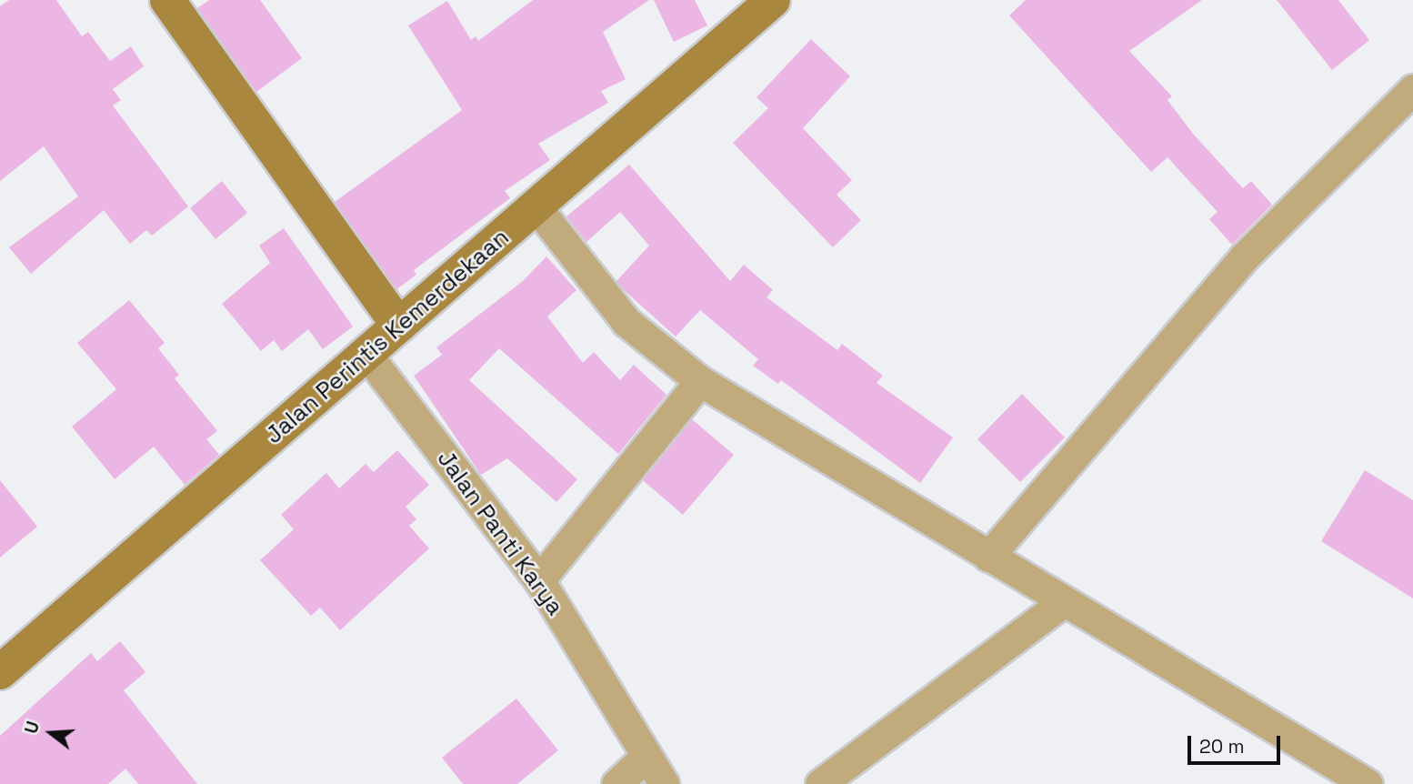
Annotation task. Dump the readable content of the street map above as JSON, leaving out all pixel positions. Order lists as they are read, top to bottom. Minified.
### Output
{"streets":{"street":["Jalan Perintis Kemerdekaan","Jalan Panti Karya"]},"crossings":[["Jalan Perintis Kemerdekaan","Jalan Panti Karya"]],"scale_bar":"20 m","north":"left"}
